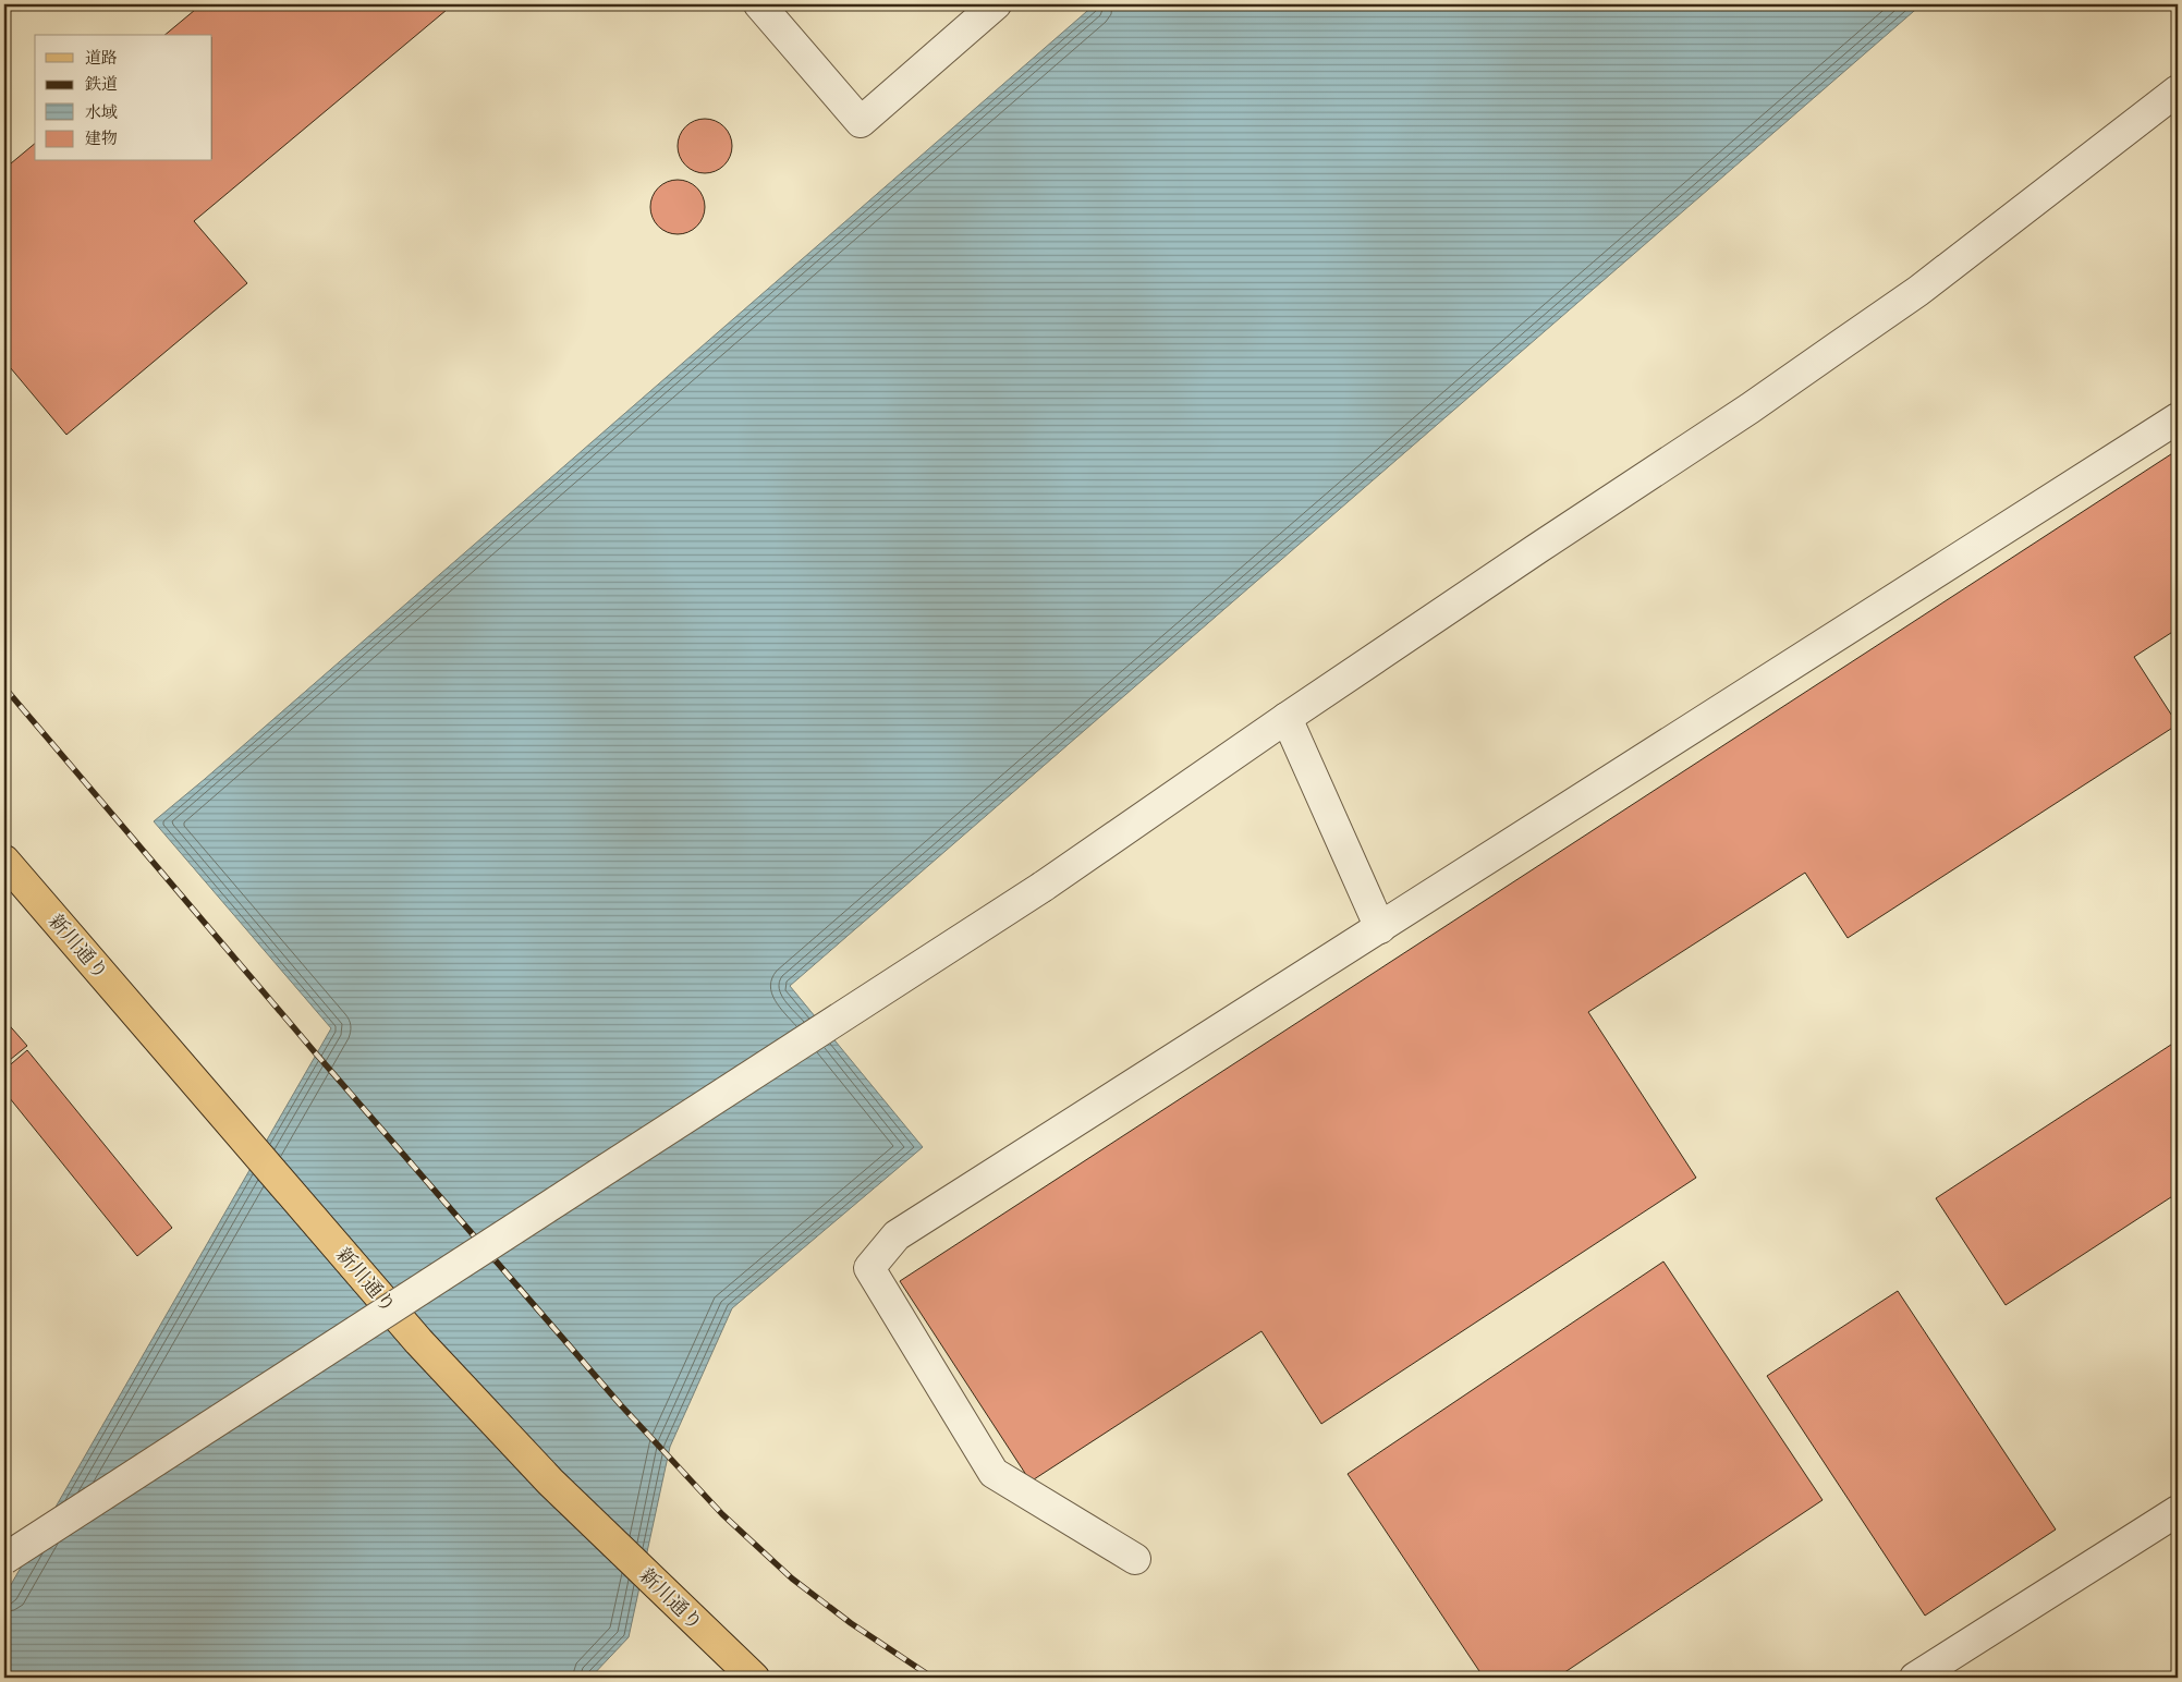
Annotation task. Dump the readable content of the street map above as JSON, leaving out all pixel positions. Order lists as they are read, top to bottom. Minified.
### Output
{"streets":{"main road":["新川通り"]},"legend":["道路","鉄道","水域","建物"]}
